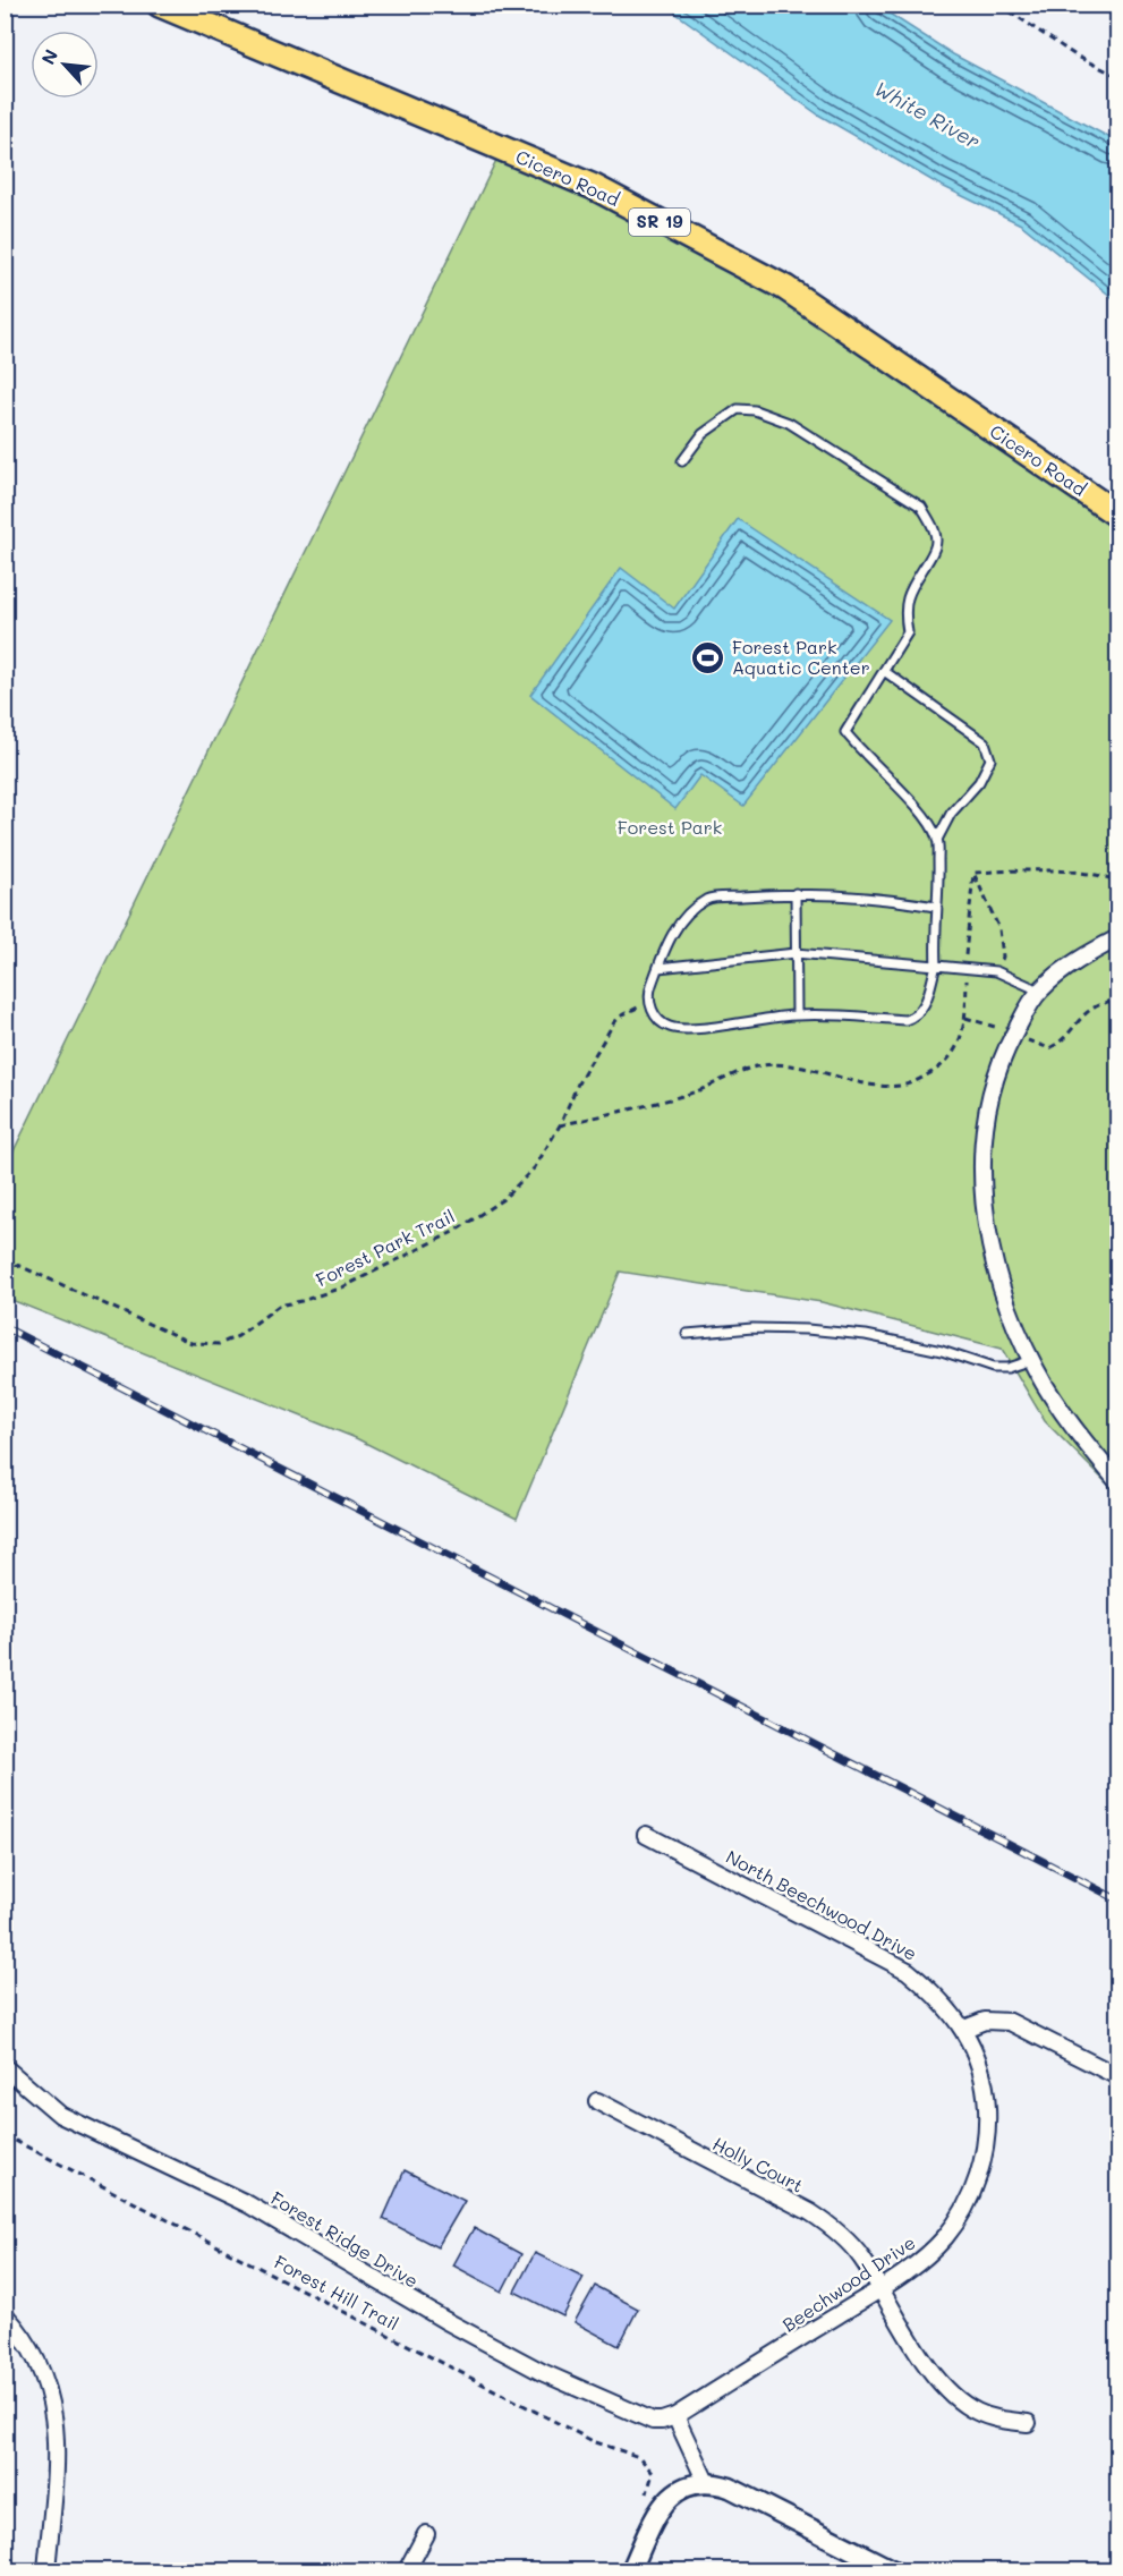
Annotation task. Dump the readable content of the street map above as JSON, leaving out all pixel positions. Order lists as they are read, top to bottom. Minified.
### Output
{"streets":{"main road":["Cicero Road","SR 19"],"street":["North Beechwood Drive","Holly Court","Forest Ridge Drive","Beechwood Drive"],"path":["Forest Park Trail","Forest Hill Trail"]},"crossings":[["North Beechwood Drive","Beechwood Drive"],["Holly Court","Beechwood Drive"],["Forest Ridge Drive","Beechwood Drive"]],"water":["White River"],"parks":["Forest Park"],"places":{"sports":["Forest Park Aquatic Center"]},"north":"top left"}
